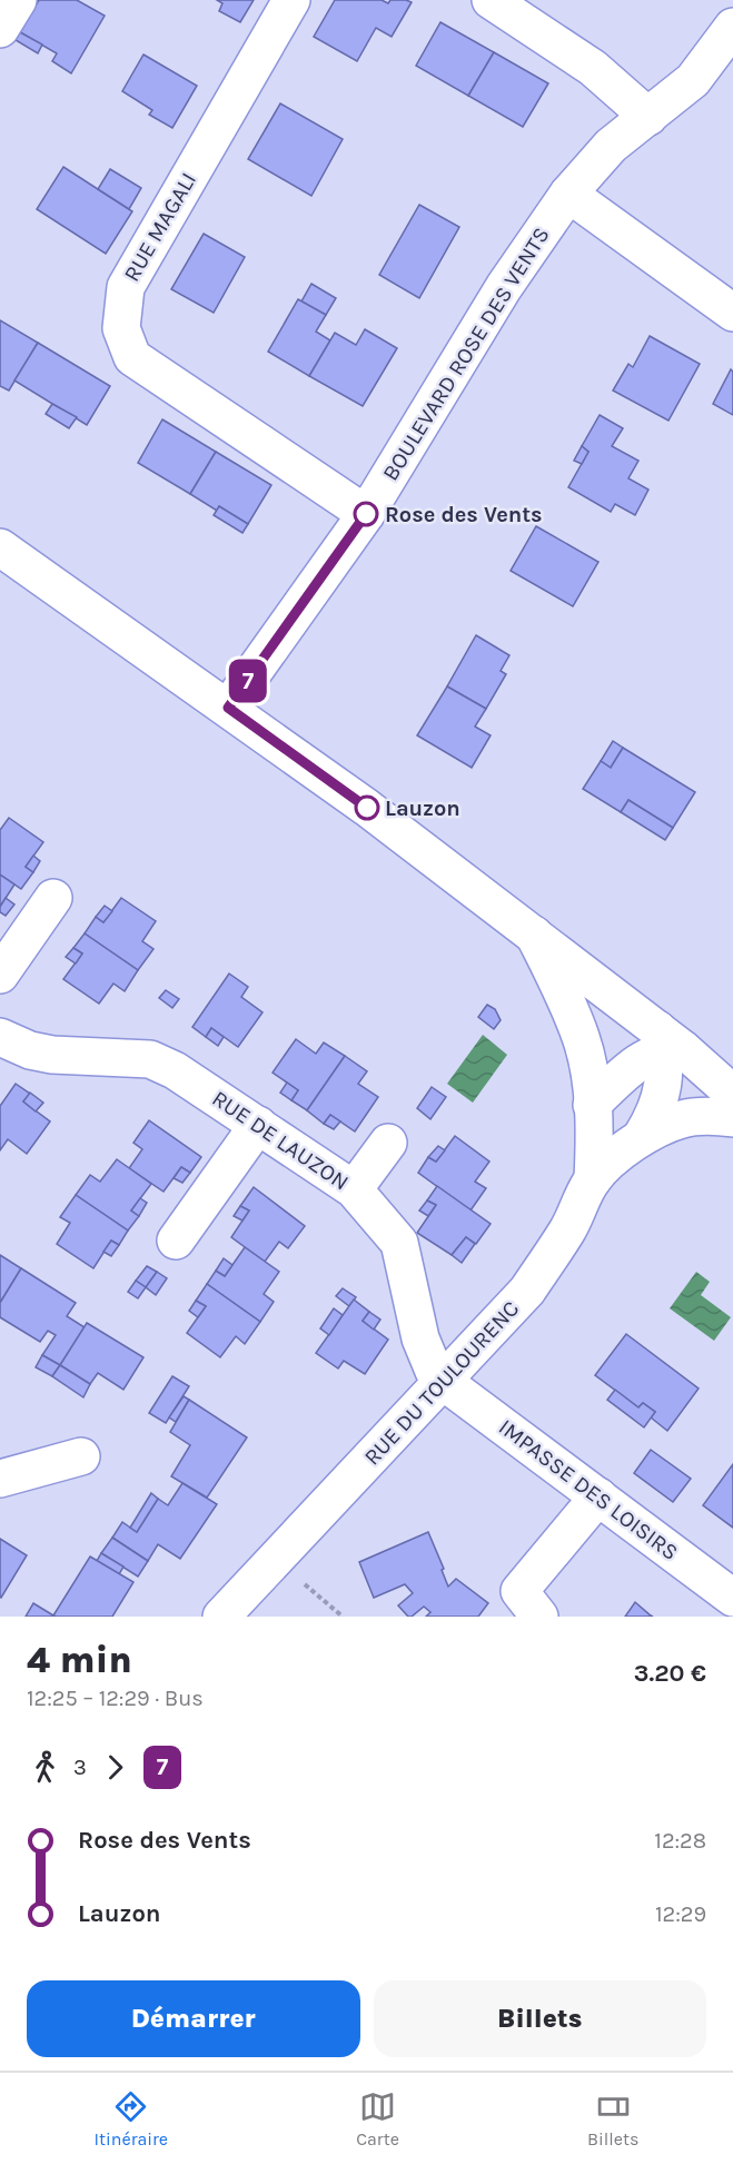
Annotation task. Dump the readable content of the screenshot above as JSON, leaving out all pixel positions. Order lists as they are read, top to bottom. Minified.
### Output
{"streets":{"street":["RUE MAGALI","BOULEVARD ROSE DES VENTS","RUE DE LAUZON","RUE DU TOULOURENC","IMPASSE DES LOISIRS"]},"crossings":[["RUE MAGALI","BOULEVARD ROSE DES VENTS"],["RUE DE LAUZON","RUE DU TOULOURENC"],["RUE DE LAUZON","IMPASSE DES LOISIRS"],["RUE DU TOULOURENC","IMPASSE DES LOISIRS"]],"places":["Rose des Vents","Lauzon"],"lines":["bus line 7"],"page":{"on_map":"7","heading":["4 min","12:25 – 12:29 · Bus","3.20 €"],"legs":["3","7"],"list":[{"name":"Rose des Vents","value":"12:28"},{"name":"Lauzon","value":"12:29"}],"buttons":["Démarrer","Billets"],"tabs":["Itinéraire","Carte","Billets"]}}
